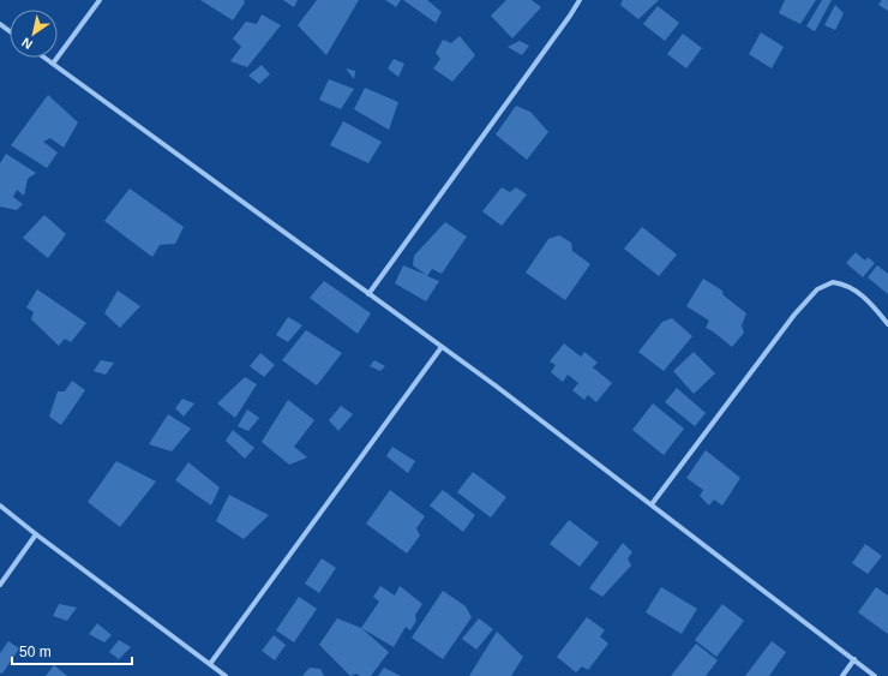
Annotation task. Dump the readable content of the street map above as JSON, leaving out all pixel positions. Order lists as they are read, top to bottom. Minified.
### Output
{"scale_bar":"50 m","north":"bottom left"}
